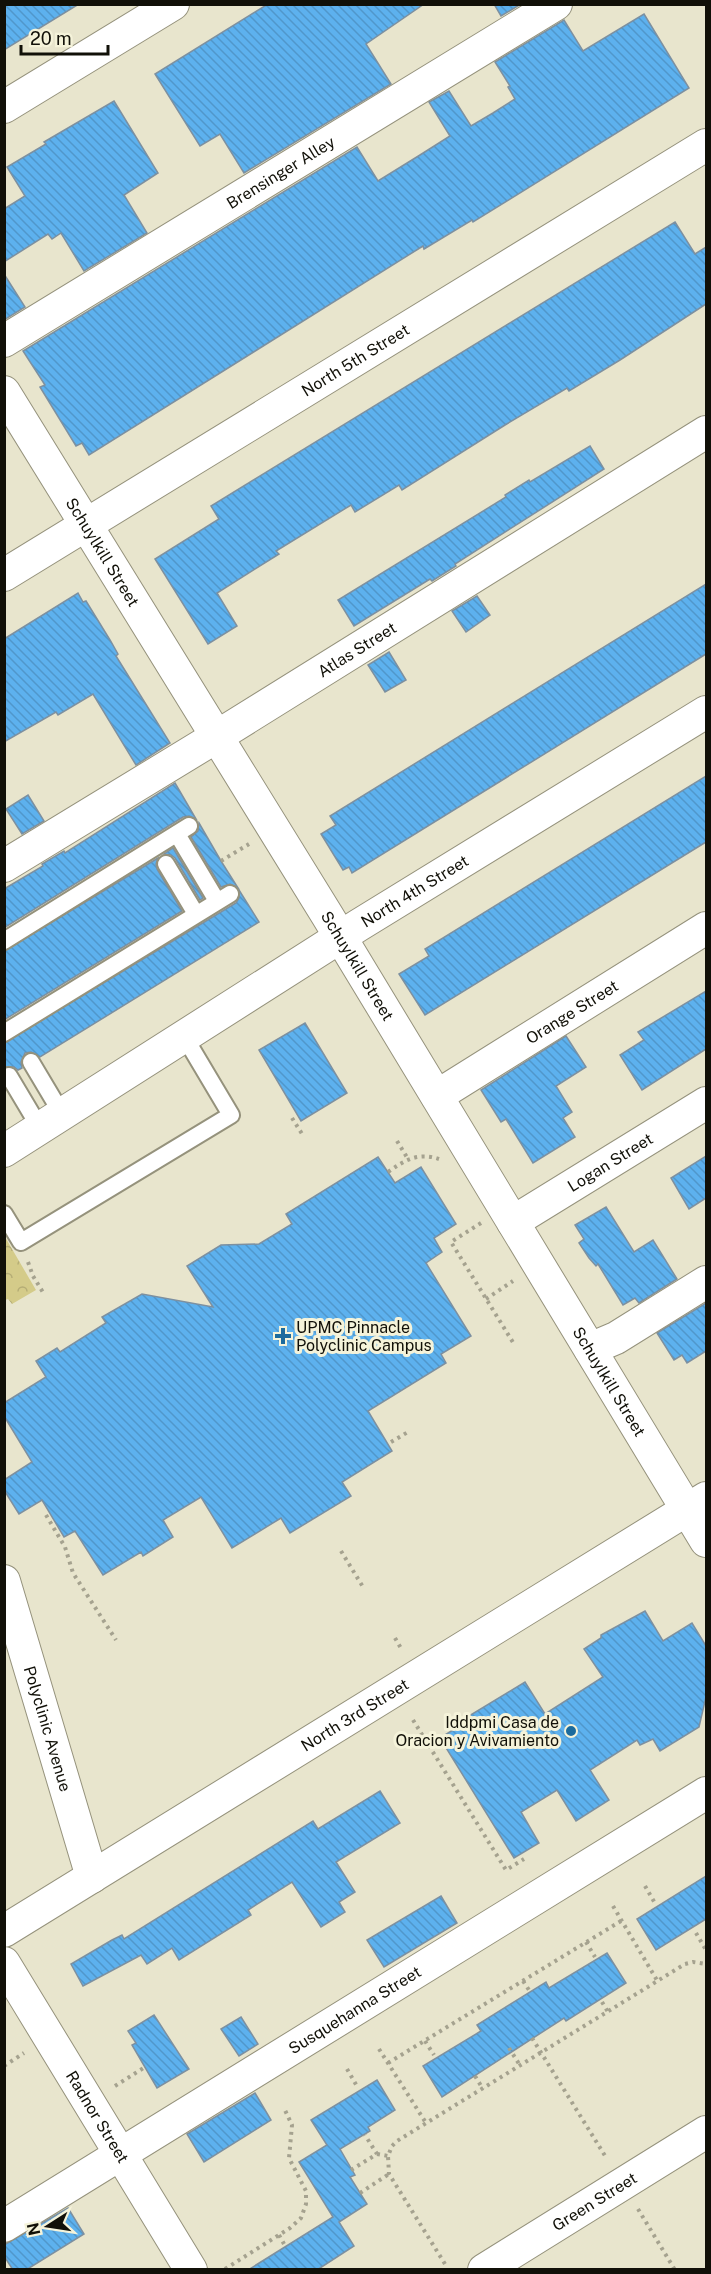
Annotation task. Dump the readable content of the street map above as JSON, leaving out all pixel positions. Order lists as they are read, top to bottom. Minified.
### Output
{"streets":{"street":["Brensinger Alley","North 5th Street","Schuylkill Street","Atlas Street","North 4th Street","Orange Street","Logan Street","North 3rd Street","Polyclinic Avenue","Susquehanna Street","Radnor Street","Green Street"]},"crossings":[["North 5th Street","Schuylkill Street"],["Schuylkill Street","Atlas Street"],["Schuylkill Street","North 4th Street"],["Schuylkill Street","Orange Street"],["Schuylkill Street","Logan Street"],["Schuylkill Street","North 3rd Street"],["North 3rd Street","Polyclinic Avenue"],["Susquehanna Street","Radnor Street"]],"places":{"health":["UPMC Pinnacle Polyclinic Campus"],"other":["Iddpmi Casa de Oracion y Avivamiento"]},"scale_bar":"20 m","north":"left"}
